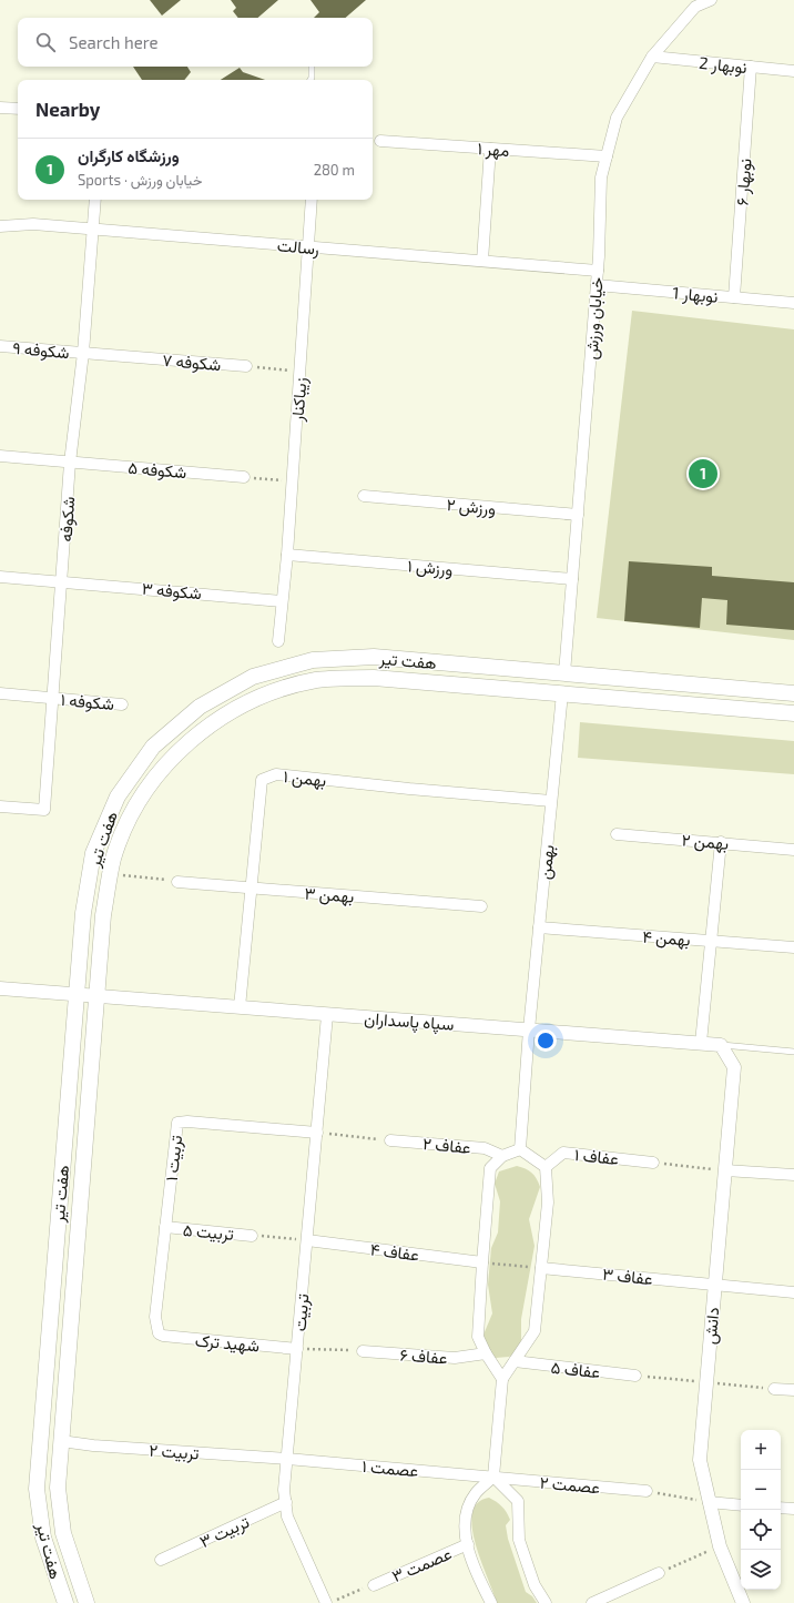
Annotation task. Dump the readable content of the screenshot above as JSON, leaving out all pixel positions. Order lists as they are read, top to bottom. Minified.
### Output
{"streets":{"main road":["هفت تیر"],"street":["نوبهار 2","مهر ۱","نوبهار ۶","رسالت","نوبهار 1","خیابان ورزش","شکوفه ۹","شکوفه ۷","زیباکنار","شکوفه ۵","ورزش ۲","شکوفه","ورزش ۱","شکوفه ۳","شکوفه ۱","بهمن ۱","بهمن ۲","بهمن","بهمن ۳","بهمن ۴","سپاه پاسداران","عفاف ۲","عفاف ۱","تربیت ۱","تربیت ۵","عفاف ۴","عفاف ۳","تربیت","دانش","شهید ترک","عفاف ۶","عفاف ۵","تربیت ۲","عصمت ۱","عصمت ۲","تربیت ۳","عصمت ۳"]},"crossings":[["نوبهار 2","نوبهار ۶"],["نوبهار 2","خیابان ورزش"],["مهر ۱","خیابان ورزش"],["نوبهار ۶","نوبهار 1"],["رسالت","خیابان ورزش"],["رسالت","زیباکنار"],["رسالت","شکوفه"],["نوبهار 1","خیابان ورزش"],["خیابان ورزش","ورزش ۲"],["خیابان ورزش","ورزش ۱"],["خیابان ورزش","هفت تیر"],["شکوفه ۹","شکوفه ۷"],["شکوفه ۹","شکوفه"],["شکوفه ۷","زیباکنار"],["شکوفه ۷","شکوفه"],["زیباکنار","ورزش ۱"],["زیباکنار","شکوفه ۳"],["شکوفه ۵","شکوفه"],["شکوفه","شکوفه ۳"],["شکوفه","شکوفه ۱"],["هفت تیر","بهمن"],["هفت تیر","سپاه پاسداران"],["هفت تیر","تربیت ۲"],["بهمن ۱","بهمن"],["بهمن ۱","بهمن ۳"],["بهمن ۱","سپاه پاسداران"],["بهمن","بهمن ۴"],["بهمن","سپاه پاسداران"],["سپاه پاسداران","تربیت"],["سپاه پاسداران","دانش"],["تربیت ۱","تربیت ۵"],["تربیت ۱","تربیت"],["تربیت ۱","شهید ترک"],["عفاف ۴","تربیت"],["عفاف ۳","دانش"],["تربیت","شهید ترک"],["تربیت","تربیت ۲"],["تربیت","عصمت ۱"],["تربیت","تربیت ۳"],["تربیت ۲","عصمت ۱"],["عصمت ۱","عصمت ۲"]],"page":{"search":"Search here","heading":"Nearby","list":[{"mark":"1","name":"ورزشگاه کارگران","note":"Sports · خیابان ورزش","value":"280 m"}],"pins":"1","map_buttons":["+","−"]}}
